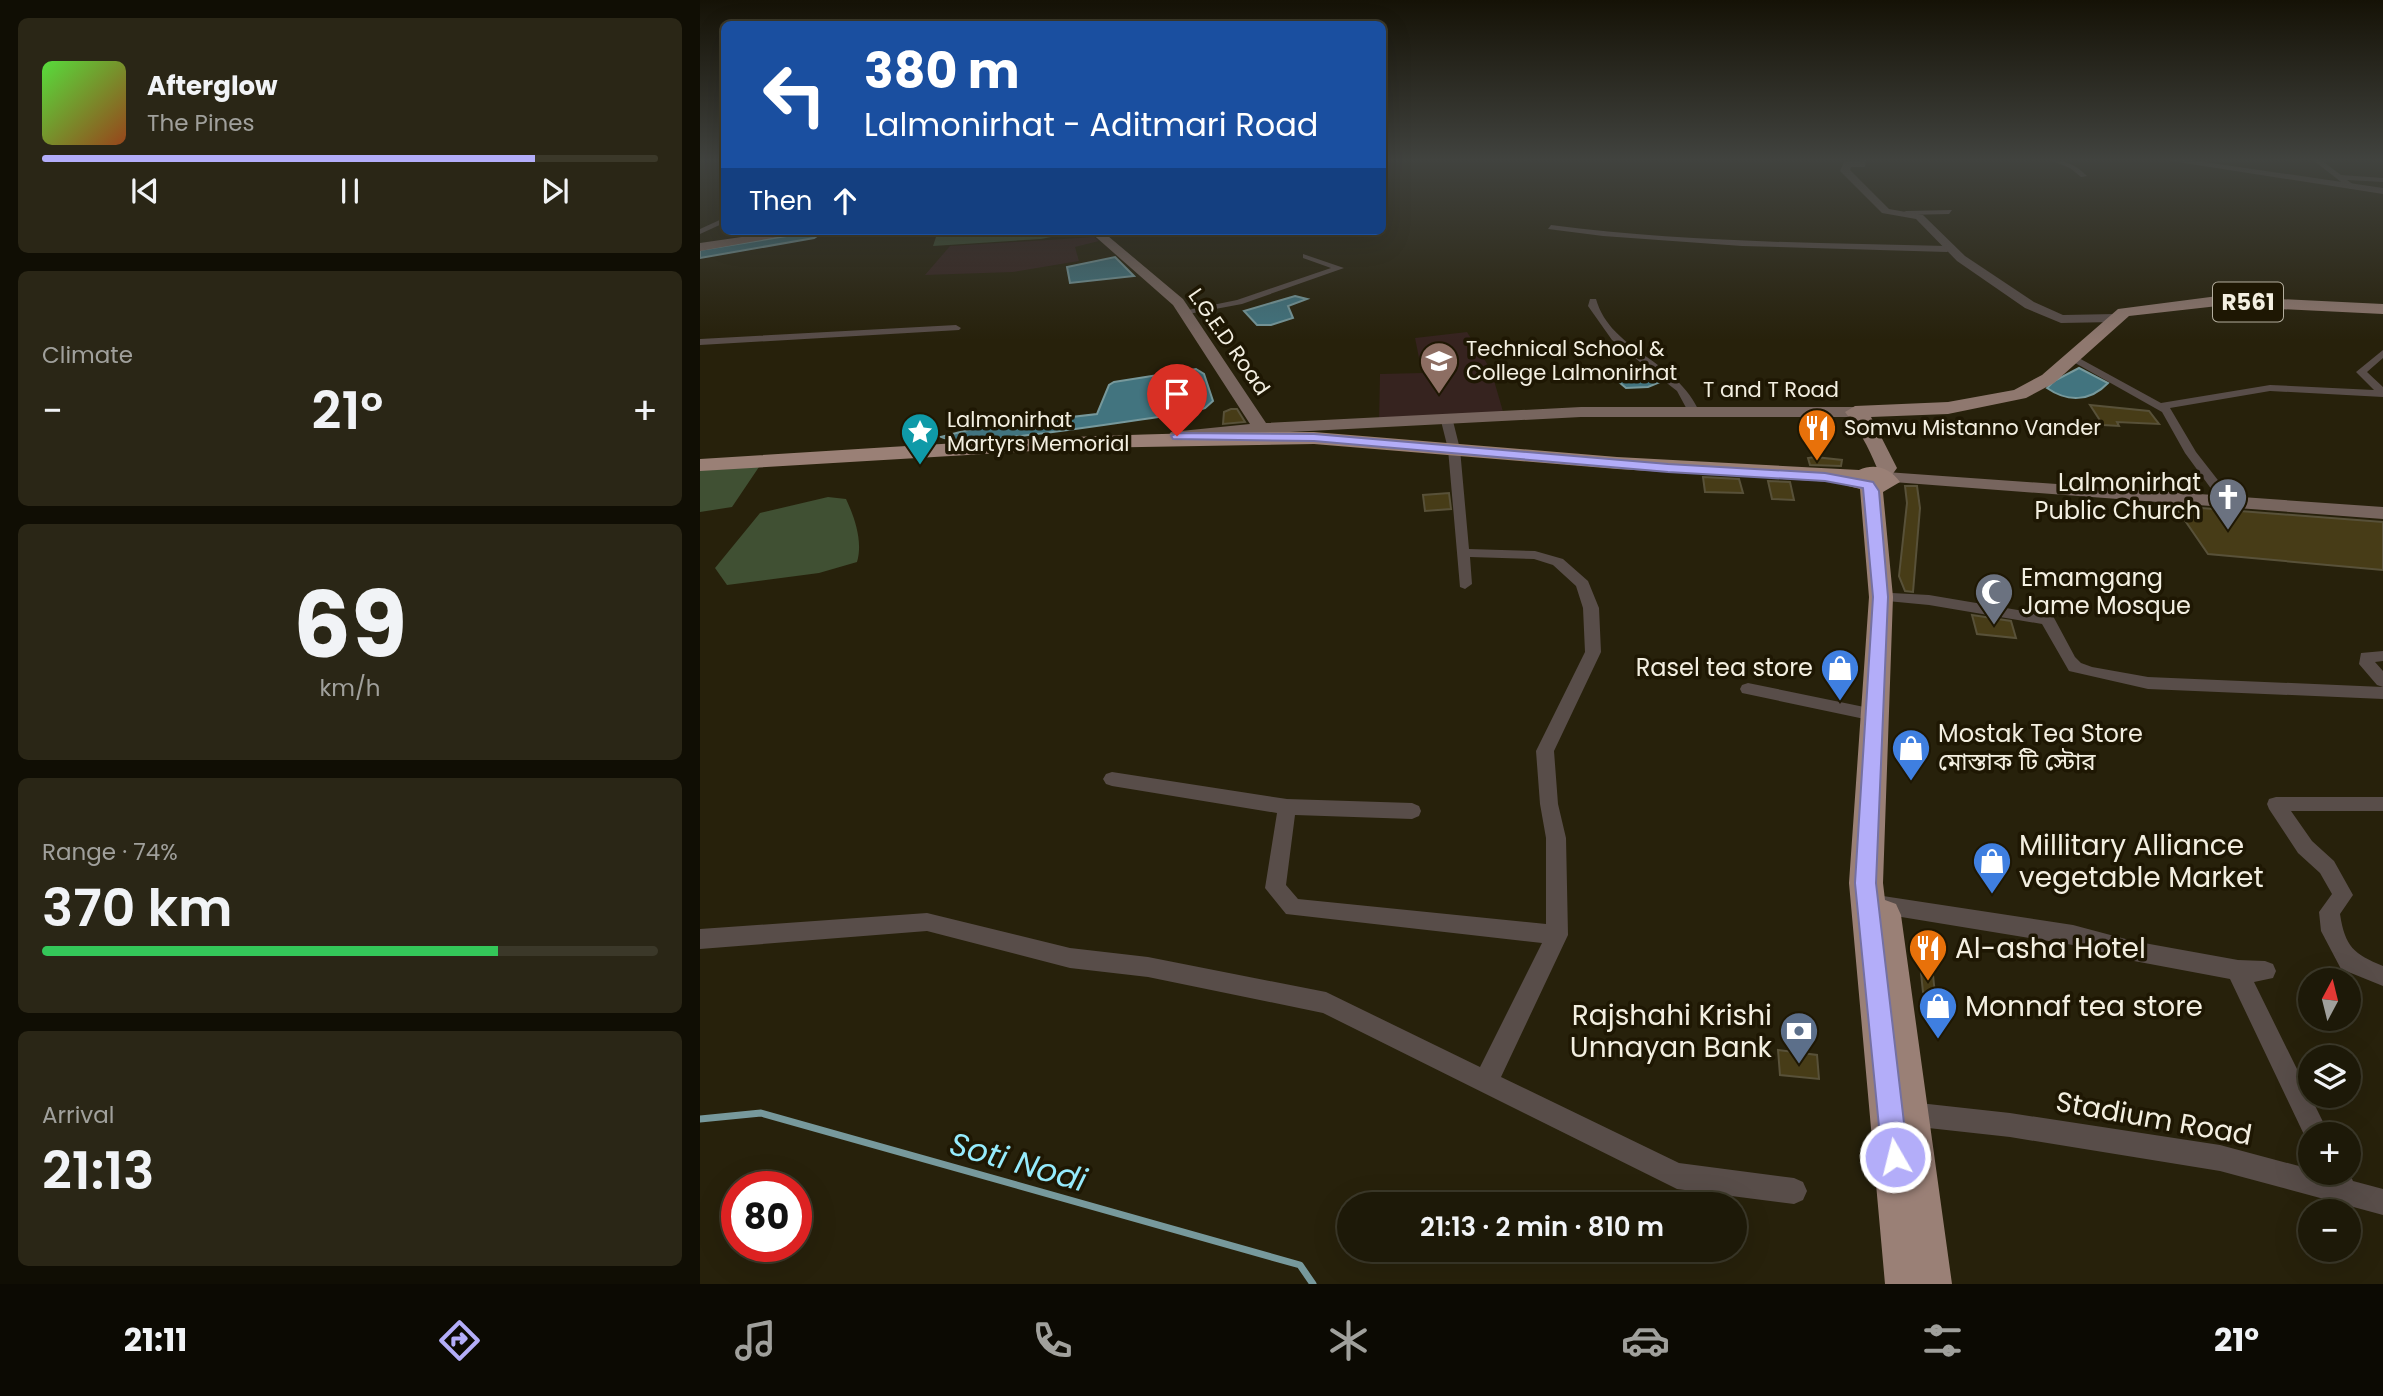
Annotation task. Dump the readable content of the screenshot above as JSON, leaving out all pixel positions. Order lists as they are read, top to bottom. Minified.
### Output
{"streets":{"main road":["R561","L.G.E.D Road","T and T Road"],"street":["Stadium Road"]},"crossings":[["R561","T and T Road"]],"water":["Soti Nodi"],"places":{"school or university":["Technical School & College Lalmonirhat"],"restaurant":["Somvu Mistanno Vander","Al-asha Hotel"],"place":["Lalmonirhat Martyrs Memorial"],"church":["Lalmonirhat Public Church"],"mosque":["Emamgang Jame Mosque"],"shop":["Rasel tea store","Mostak Tea Store মোস্তাক টি স্টোর","Millitary Alliance vegetable Market","Monnaf tea store"],"bank":["Rajshahi Krishi Unnayan Bank"]},"north":"top","page":{"turn":["380 m","Lalmonirhat - Aditmari Road"],"song":["Afterglow","The Pines"],"then":"Then","tile":["Climate",["69","km/h"],["Range · 74%","370 km"],["Arrival","21:13"]],"heat":["−","21°","+"],"map_buttons":["+","−"],"limit":"80","trip":"21:13 · 2 min · 810 m","tabs":["21:11","21°"]}}
